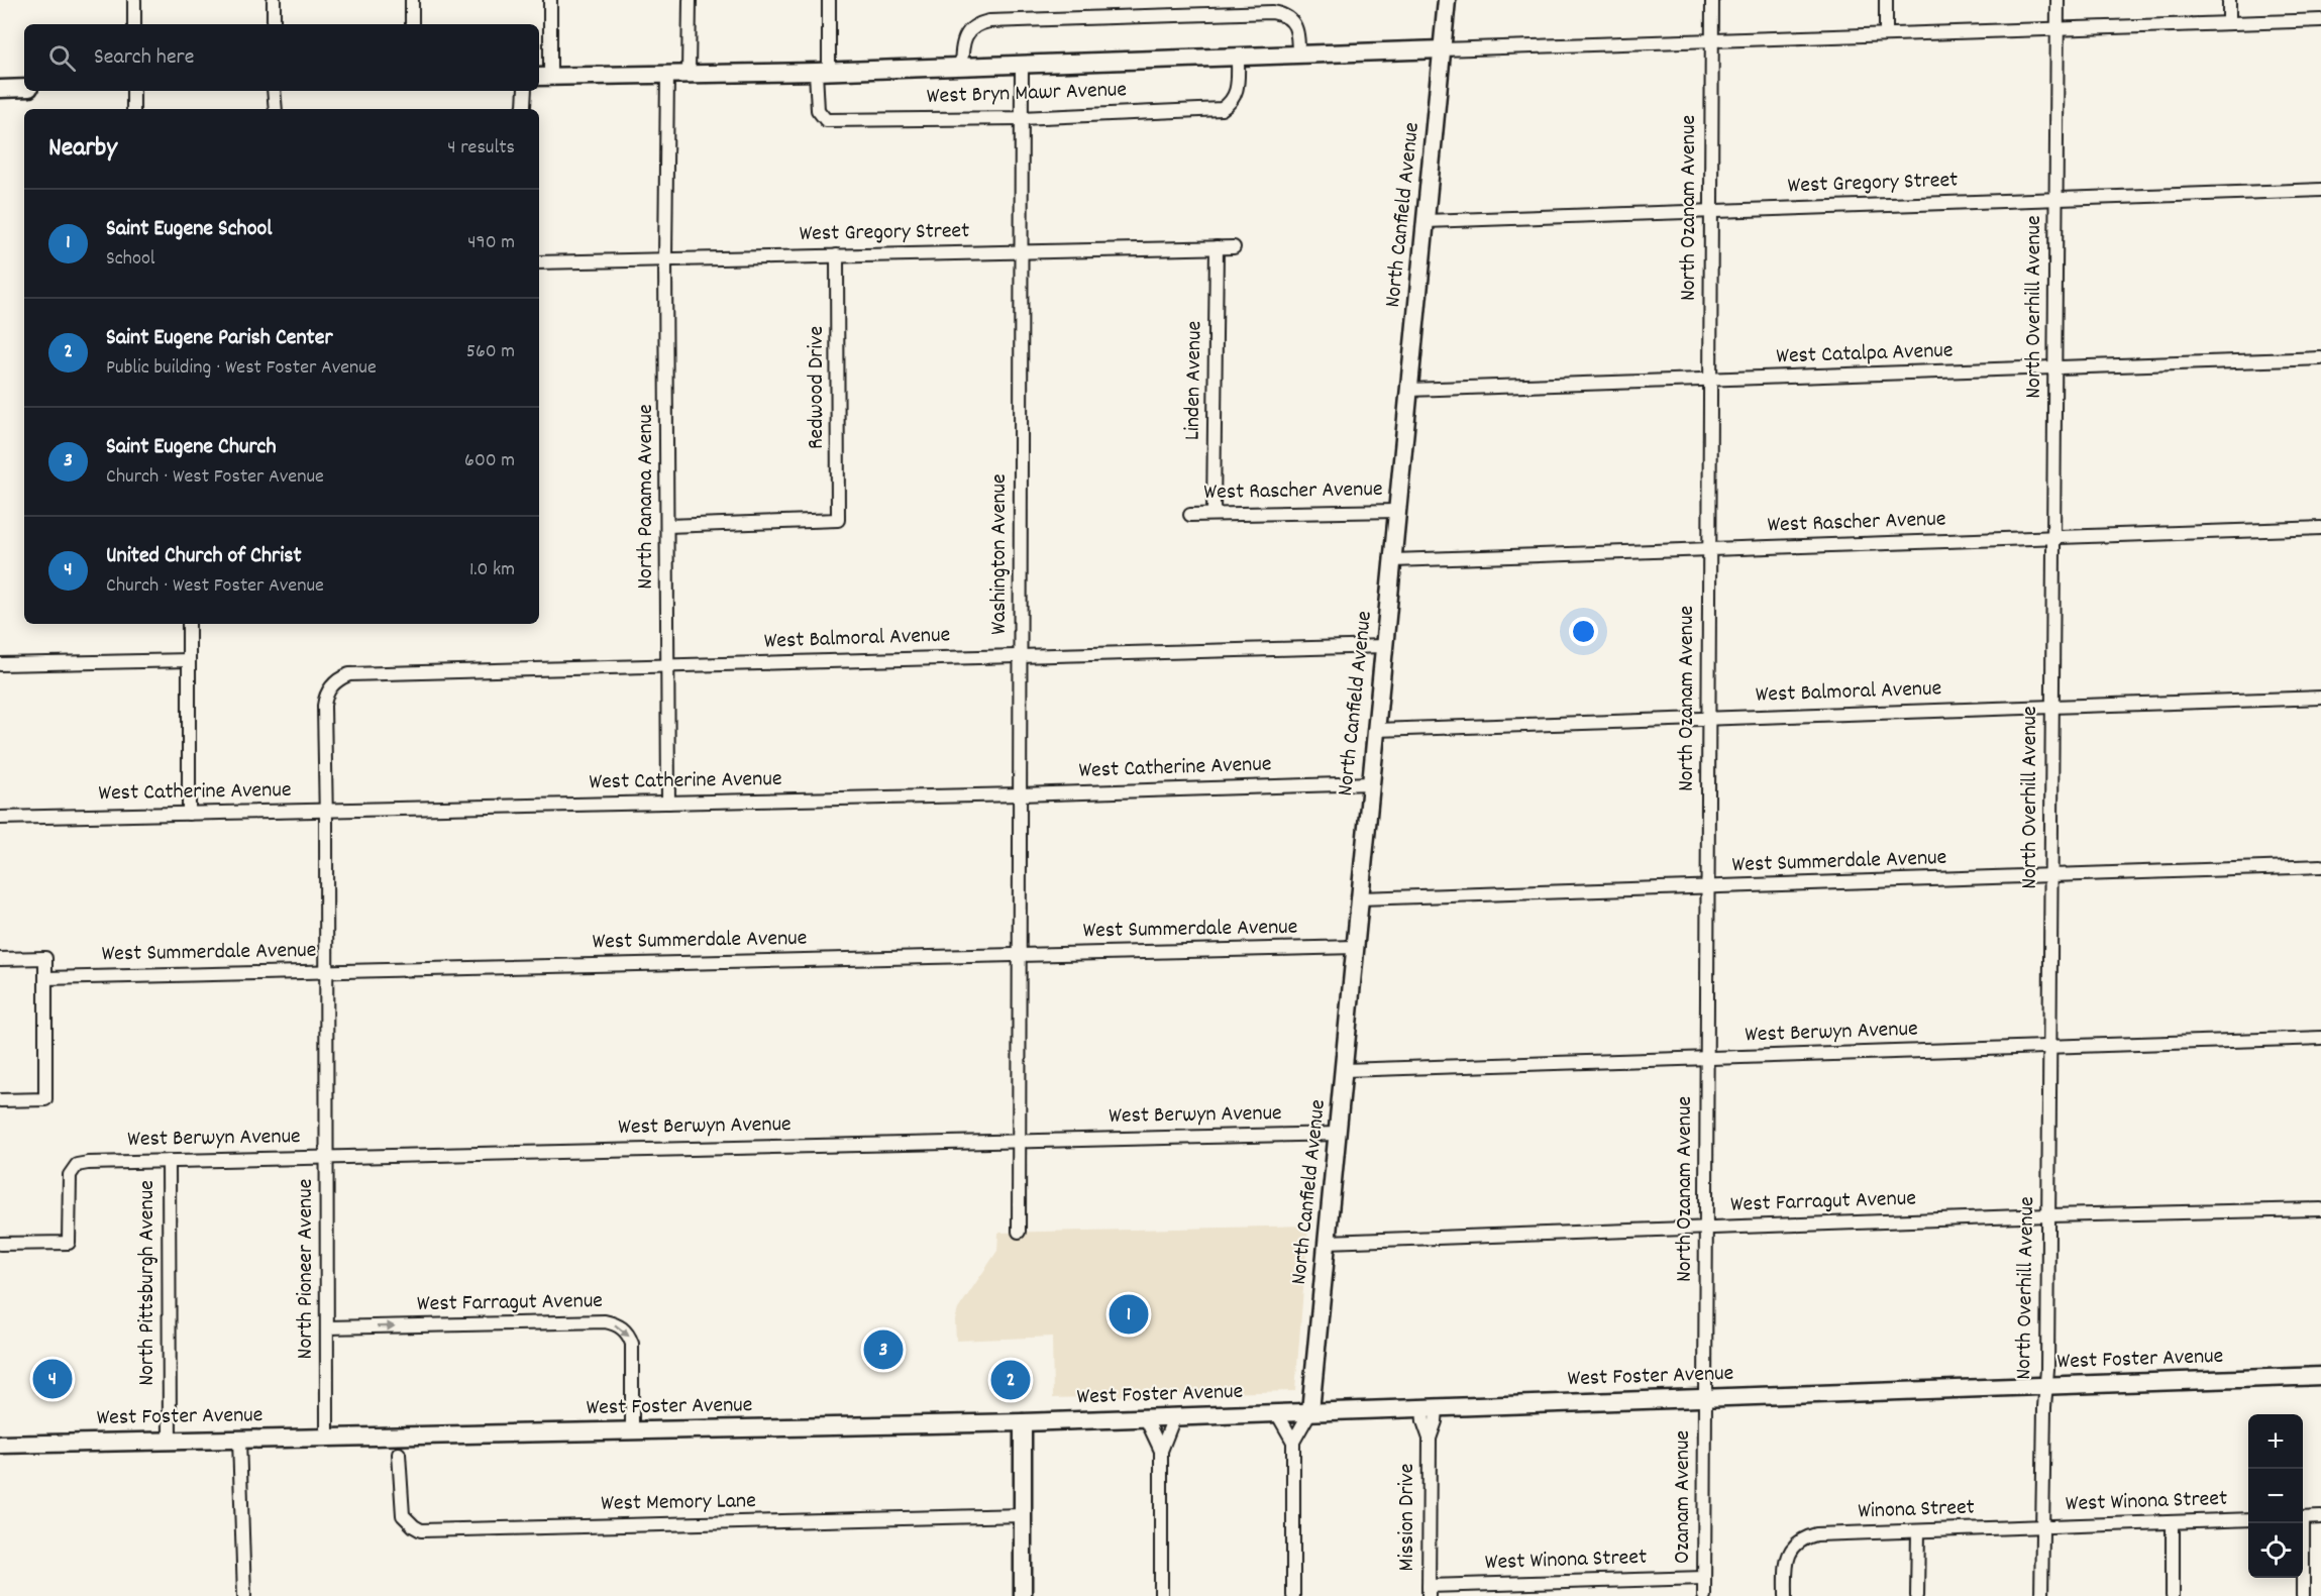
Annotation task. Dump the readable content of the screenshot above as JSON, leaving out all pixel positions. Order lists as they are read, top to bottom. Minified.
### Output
{"streets":{"street":["West Bryn Mawr Avenue","West Gregory Street","North Ozanam Avenue","North Canfield Avenue","North Overhill Avenue","West Catalpa Avenue","Linden Avenue","Redwood Drive","West Rascher Avenue","North Panama Avenue","Washington Avenue","West Balmoral Avenue","West Catherine Avenue","West Summerdale Avenue","West Berwyn Avenue","West Farragut Avenue","North Pioneer Avenue","North Pittsburgh Avenue","West Foster Avenue","Ozanam Avenue","West Winona Street","West Memory Lane","Winona Street","Mission Drive"]},"crossings":[["West Bryn Mawr Avenue","North Ozanam Avenue"],["West Bryn Mawr Avenue","North Canfield Avenue"],["West Bryn Mawr Avenue","North Overhill Avenue"],["West Bryn Mawr Avenue","North Panama Avenue"],["West Bryn Mawr Avenue","Washington Avenue"],["West Gregory Street","North Ozanam Avenue"],["West Gregory Street","North Canfield Avenue"],["West Gregory Street","North Overhill Avenue"],["West Gregory Street","Linden Avenue"],["West Gregory Street","Redwood Drive"],["West Gregory Street","North Panama Avenue"],["West Gregory Street","Washington Avenue"],["North Ozanam Avenue","West Catalpa Avenue"],["North Ozanam Avenue","West Rascher Avenue"],["North Ozanam Avenue","West Balmoral Avenue"],["North Ozanam Avenue","West Summerdale Avenue"],["North Ozanam Avenue","West Berwyn Avenue"],["North Ozanam Avenue","West Farragut Avenue"],["North Ozanam Avenue","West Foster Avenue"],["North Ozanam Avenue","Ozanam Avenue"],["North Canfield Avenue","West Catalpa Avenue"],["North Canfield Avenue","West Rascher Avenue"],["North Canfield Avenue","West Balmoral Avenue"],["North Canfield Avenue","West Catherine Avenue"],["North Canfield Avenue","West Summerdale Avenue"],["North Canfield Avenue","West Berwyn Avenue"],["North Canfield Avenue","West Farragut Avenue"],["North Canfield Avenue","West Foster Avenue"],["North Overhill Avenue","West Catalpa Avenue"],["North Overhill Avenue","West Rascher Avenue"],["North Overhill Avenue","West Balmoral Avenue"],["North Overhill Avenue","West Summerdale Avenue"],["North Overhill Avenue","West Berwyn Avenue"],["North Overhill Avenue","West Farragut Avenue"],["North Overhill Avenue","West Foster Avenue"],["North Overhill Avenue","West Winona Street"],["North Overhill Avenue","Winona Street"],["Linden Avenue","West Rascher Avenue"],["Redwood Drive","North Panama Avenue"],["North Panama Avenue","West Balmoral Avenue"],["North Panama Avenue","West Catherine Avenue"],["Washington Avenue","West Balmoral Avenue"],["Washington Avenue","West Catherine Avenue"],["Washington Avenue","West Summerdale Avenue"],["Washington Avenue","West Berwyn Avenue"],["West Balmoral Avenue","West Catherine Avenue"],["West Balmoral Avenue","North Pioneer Avenue"],["West Catherine Avenue","North Pioneer Avenue"],["West Summerdale Avenue","North Pioneer Avenue"],["West Berwyn Avenue","North Pioneer Avenue"],["West Berwyn Avenue","North Pittsburgh Avenue"],["West Farragut Avenue","North Pioneer Avenue"],["West Farragut Avenue","West Foster Avenue"],["North Pioneer Avenue","West Foster Avenue"],["North Pittsburgh Avenue","West Foster Avenue"],["West Foster Avenue","Ozanam Avenue"],["West Foster Avenue","Mission Drive"],["Ozanam Avenue","West Winona Street"],["West Winona Street","Winona Street"],["West Winona Street","Mission Drive"]],"page":{"search":"Search here","heading":["Nearby","4 results"],"list":[{"mark":"1","name":"Saint Eugene School","note":"School","value":"490 m"},{"mark":"2","name":"Saint Eugene Parish Center","note":"Public building · West Foster Avenue","value":"560 m"},{"mark":"3","name":"Saint Eugene Church","note":"Church · West Foster Avenue","value":"600 m"},{"mark":"4","name":"United Church of Christ","note":"Church · West Foster Avenue","value":"1.0 km"}],"pins":["1","3","4","2"],"map_buttons":["+","−"]}}
